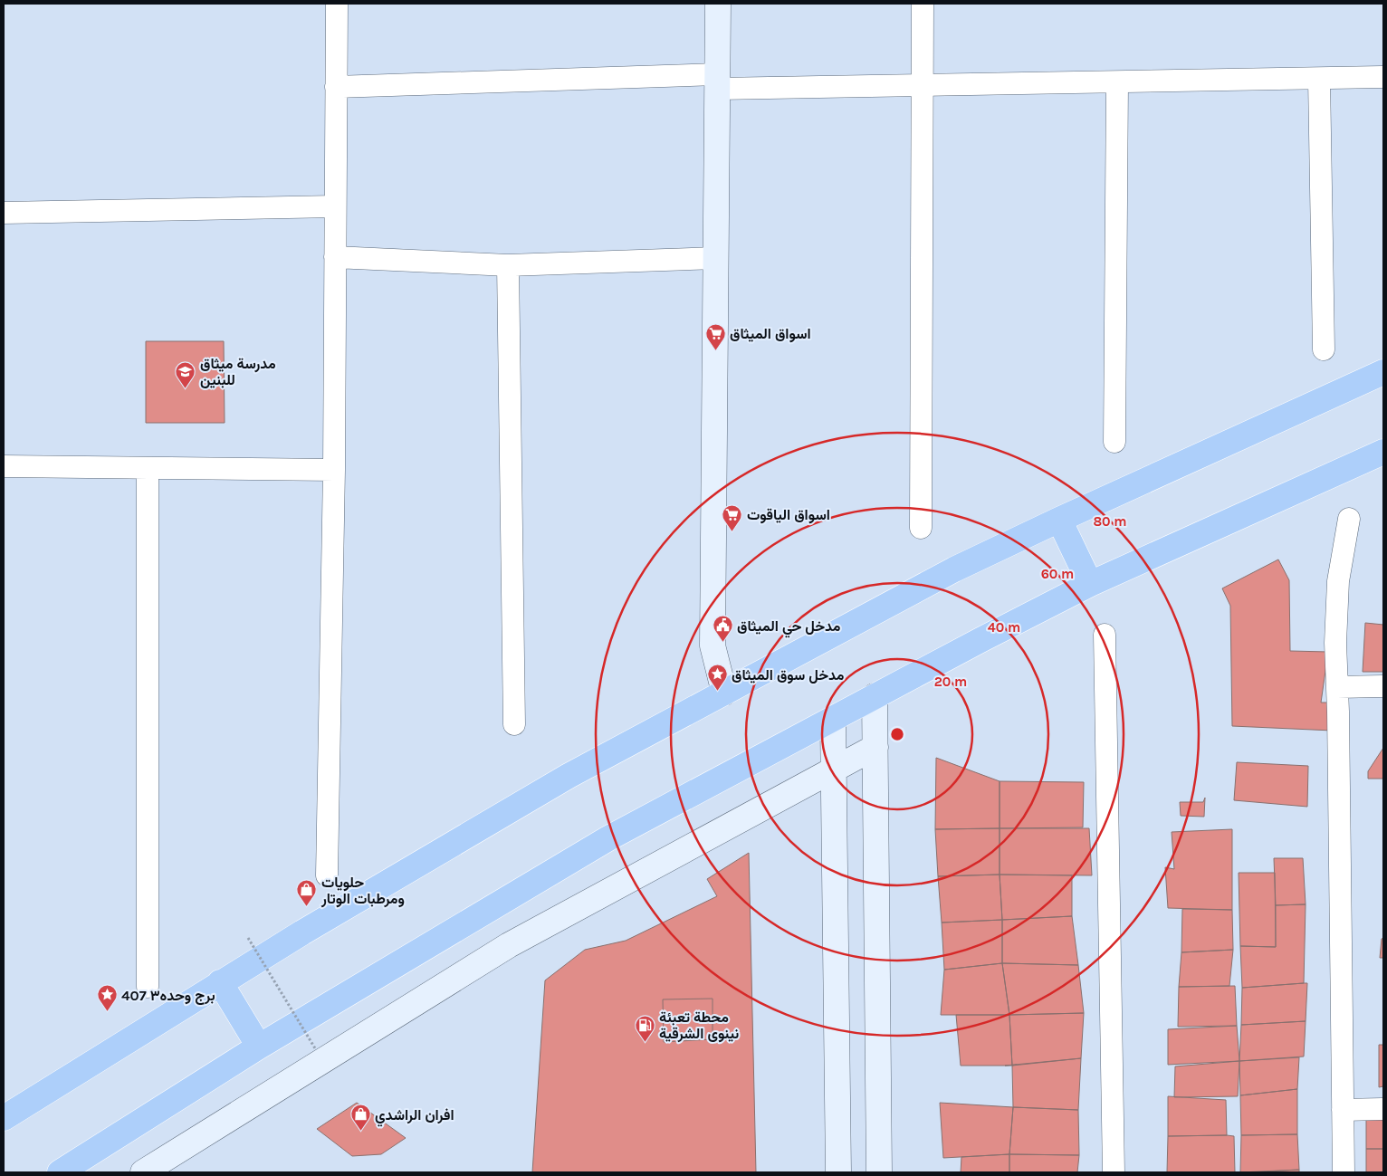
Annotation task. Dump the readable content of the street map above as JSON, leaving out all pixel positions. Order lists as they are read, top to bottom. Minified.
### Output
{"places":{"supermarket":["اسواق الميثاق","اسواق الياقوت"],"school or university":["مدرسة ميثاق للبنين"],"public building":["مدخل حي الميثاق"],"place":["مدخل سوق الميثاق","برج وحده٣ 407"],"shop":["حلويات ومرطبات الوتار","افران الراشدي"],"fuel station":["محطة تعبئة نينوى الشرقية"]},"rings":["80 m","60 m","40 m","20 m"]}
